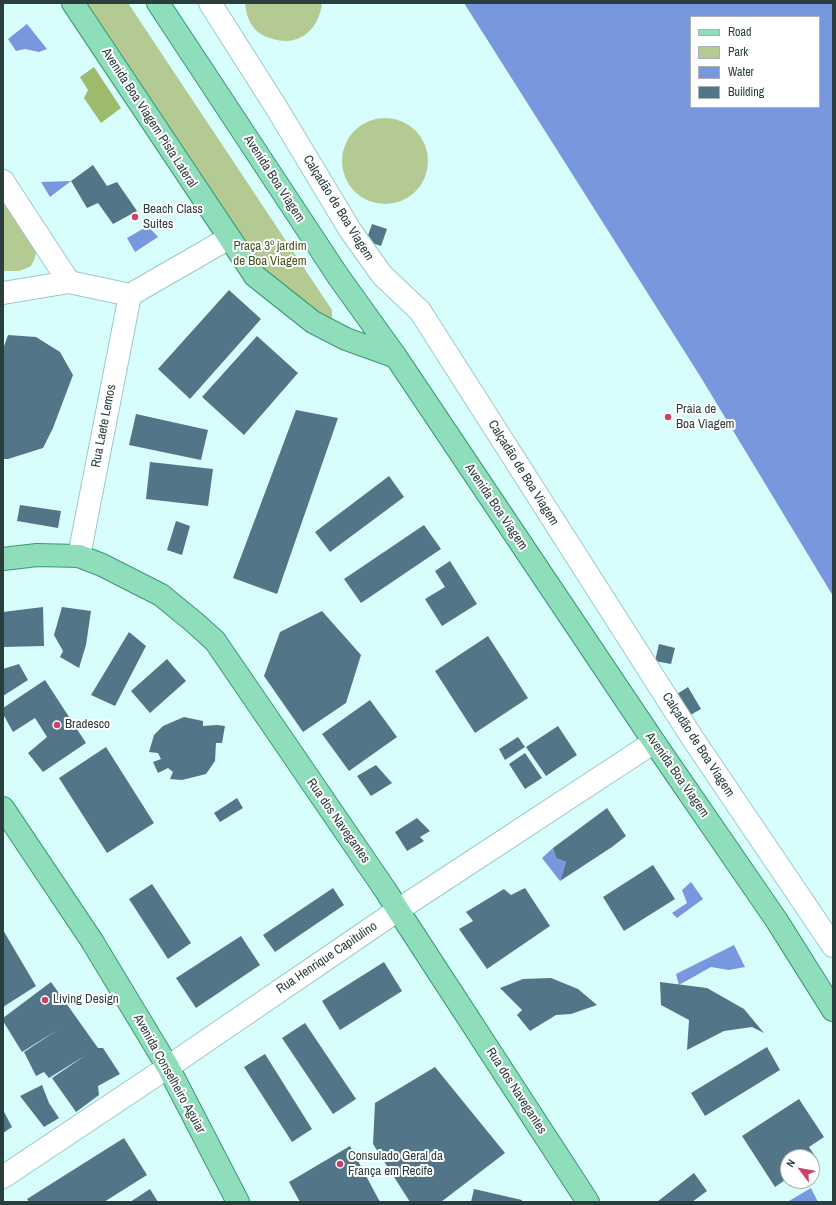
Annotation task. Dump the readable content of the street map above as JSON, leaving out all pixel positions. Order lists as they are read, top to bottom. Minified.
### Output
{"streets":{"main road":["Avenida Boa Viagem Pista Lateral","Avenida Boa Viagem","Rua dos Navegantes","Avenida Conselheiro Aguiar"],"street":["Calçadão de Boa Viagem","Rua Laete Lemos","Rua Henrique Capitulino"]},"crossings":[["Avenida Boa Viagem Pista Lateral","Avenida Boa Viagem"],["Avenida Boa Viagem","Rua Henrique Capitulino"],["Rua Laete Lemos","Rua dos Navegantes"],["Rua dos Navegantes","Rua Henrique Capitulino"],["Rua Henrique Capitulino","Avenida Conselheiro Aguiar"]],"parks":["Praça 3º jardim de Boa Viagem"],"places":["Beach Class Suites","Praia de Boa Viagem","Bradesco","Living Design","Consulado Geral da França em Recife"],"legend":["Road","Park","Water","Building"],"north":"top left"}
